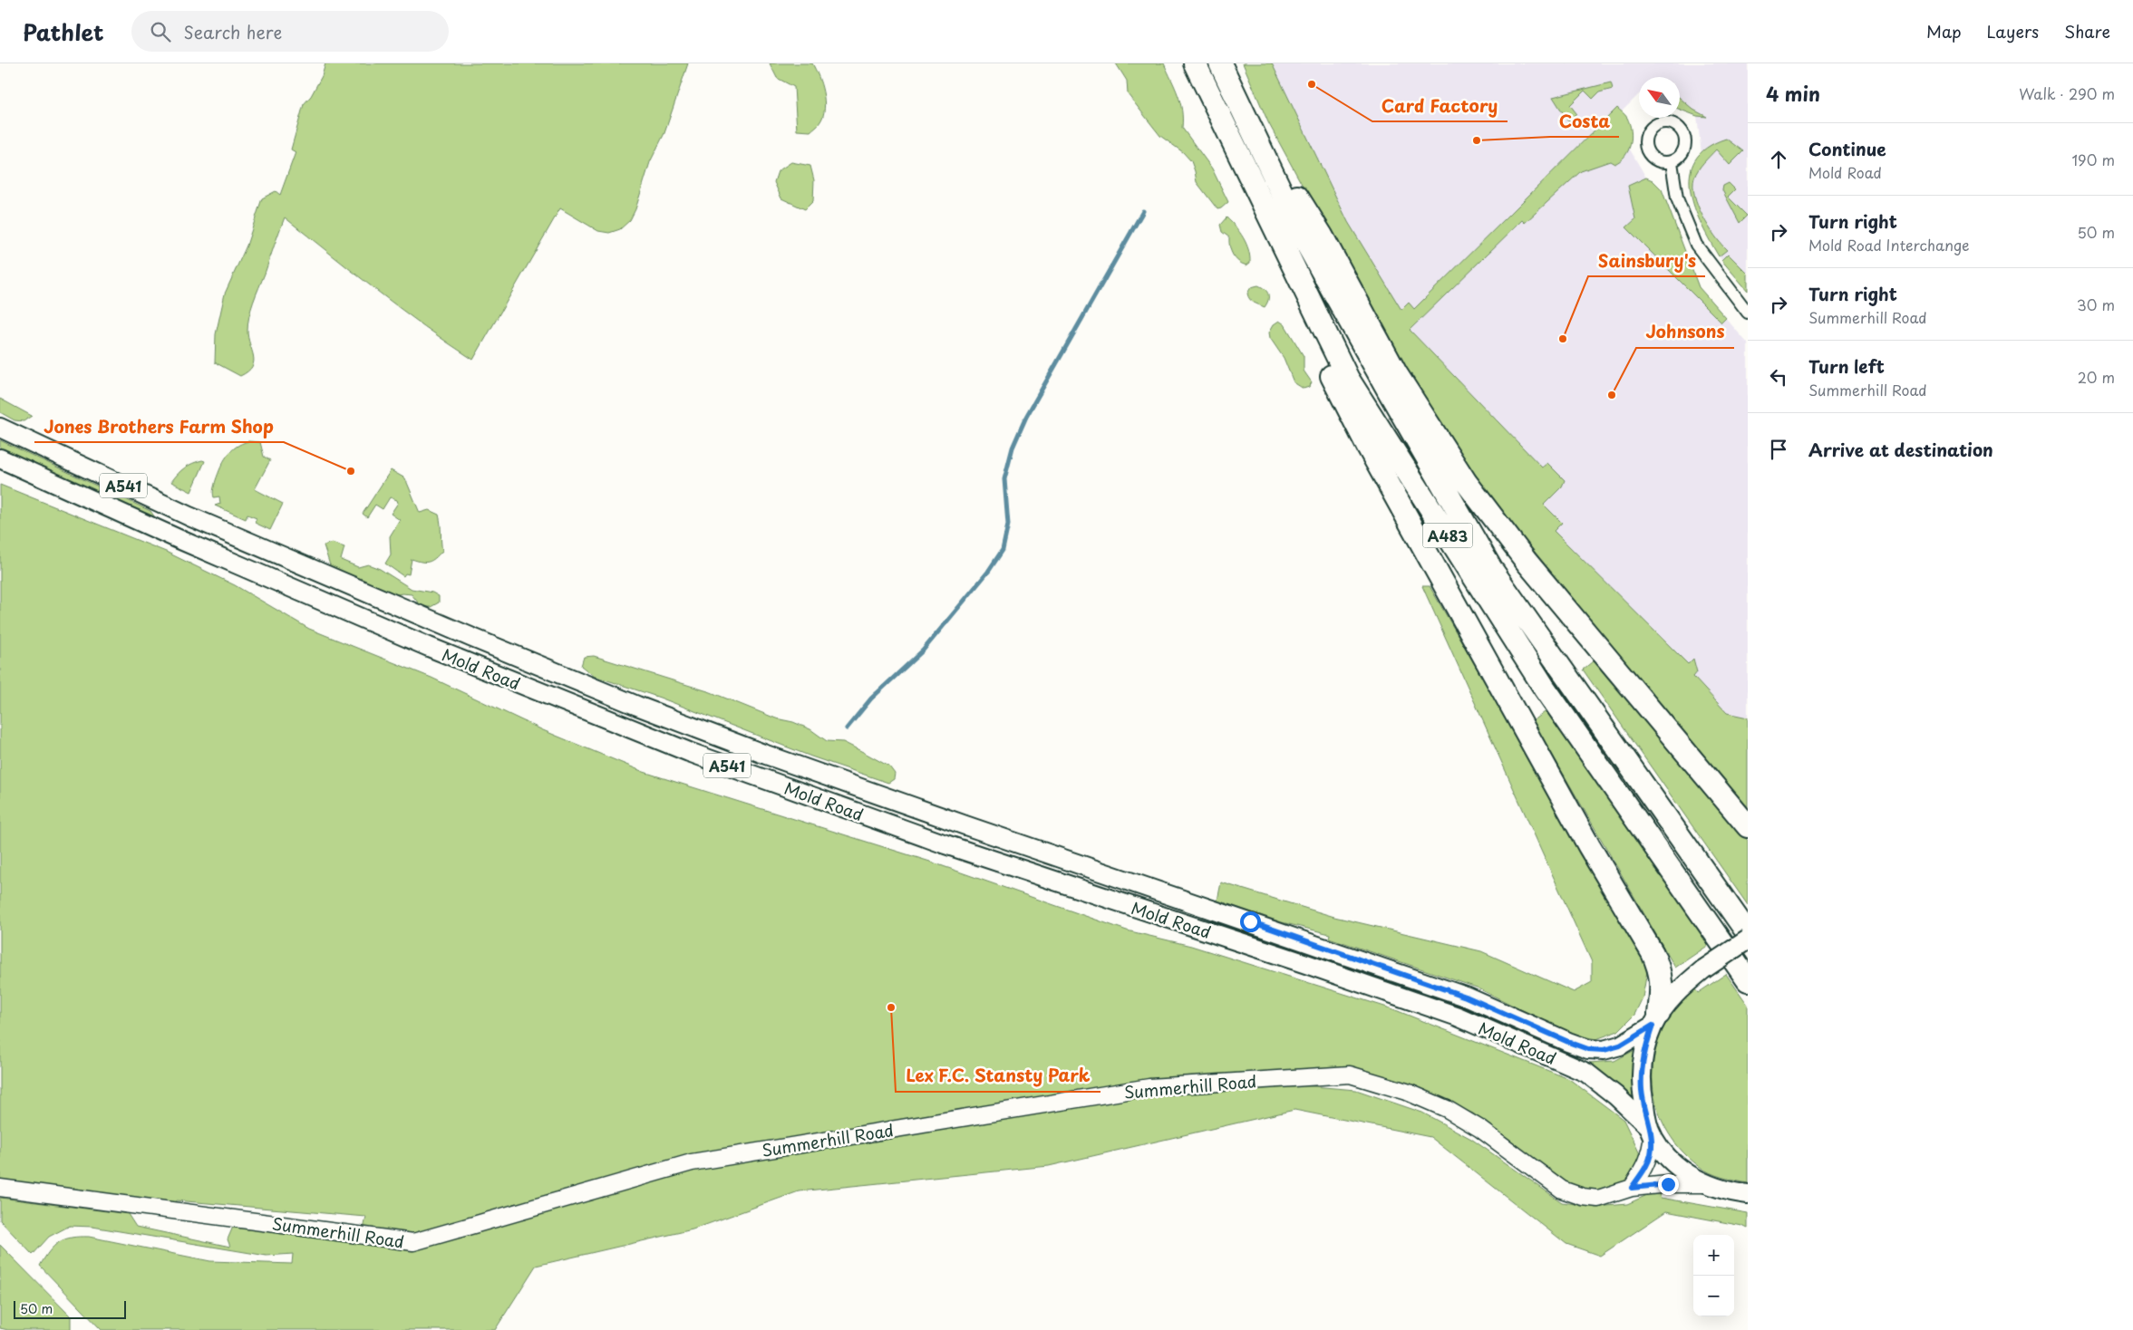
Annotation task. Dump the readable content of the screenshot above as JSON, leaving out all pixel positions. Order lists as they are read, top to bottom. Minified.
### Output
{"streets":{"highway":["A483"],"main road":["A541","Mold Road"],"street":["Summerhill Road"]},"crossings":[["A483","Mold Road"]],"places":["Card Factory","Costa","Sainsbury's","Johnsons","Jones Brothers Farm Shop","Lex F.C. Stansty Park"],"scale_bar":"50 m","north":"top left","page":{"header":"Pathlet","search":"Search here","nav":["Map","Layers","Share"],"heading":["4 min","Walk · 290 m"],"list":[["Continue","Mold Road","190 m"],["Turn right","Mold Road Interchange","50 m"],["Turn right","Summerhill Road","30 m"],["Turn left","Summerhill Road","20 m"],"Arrive at destination"],"map_buttons":["+","−"],"scale":"50 m"}}
